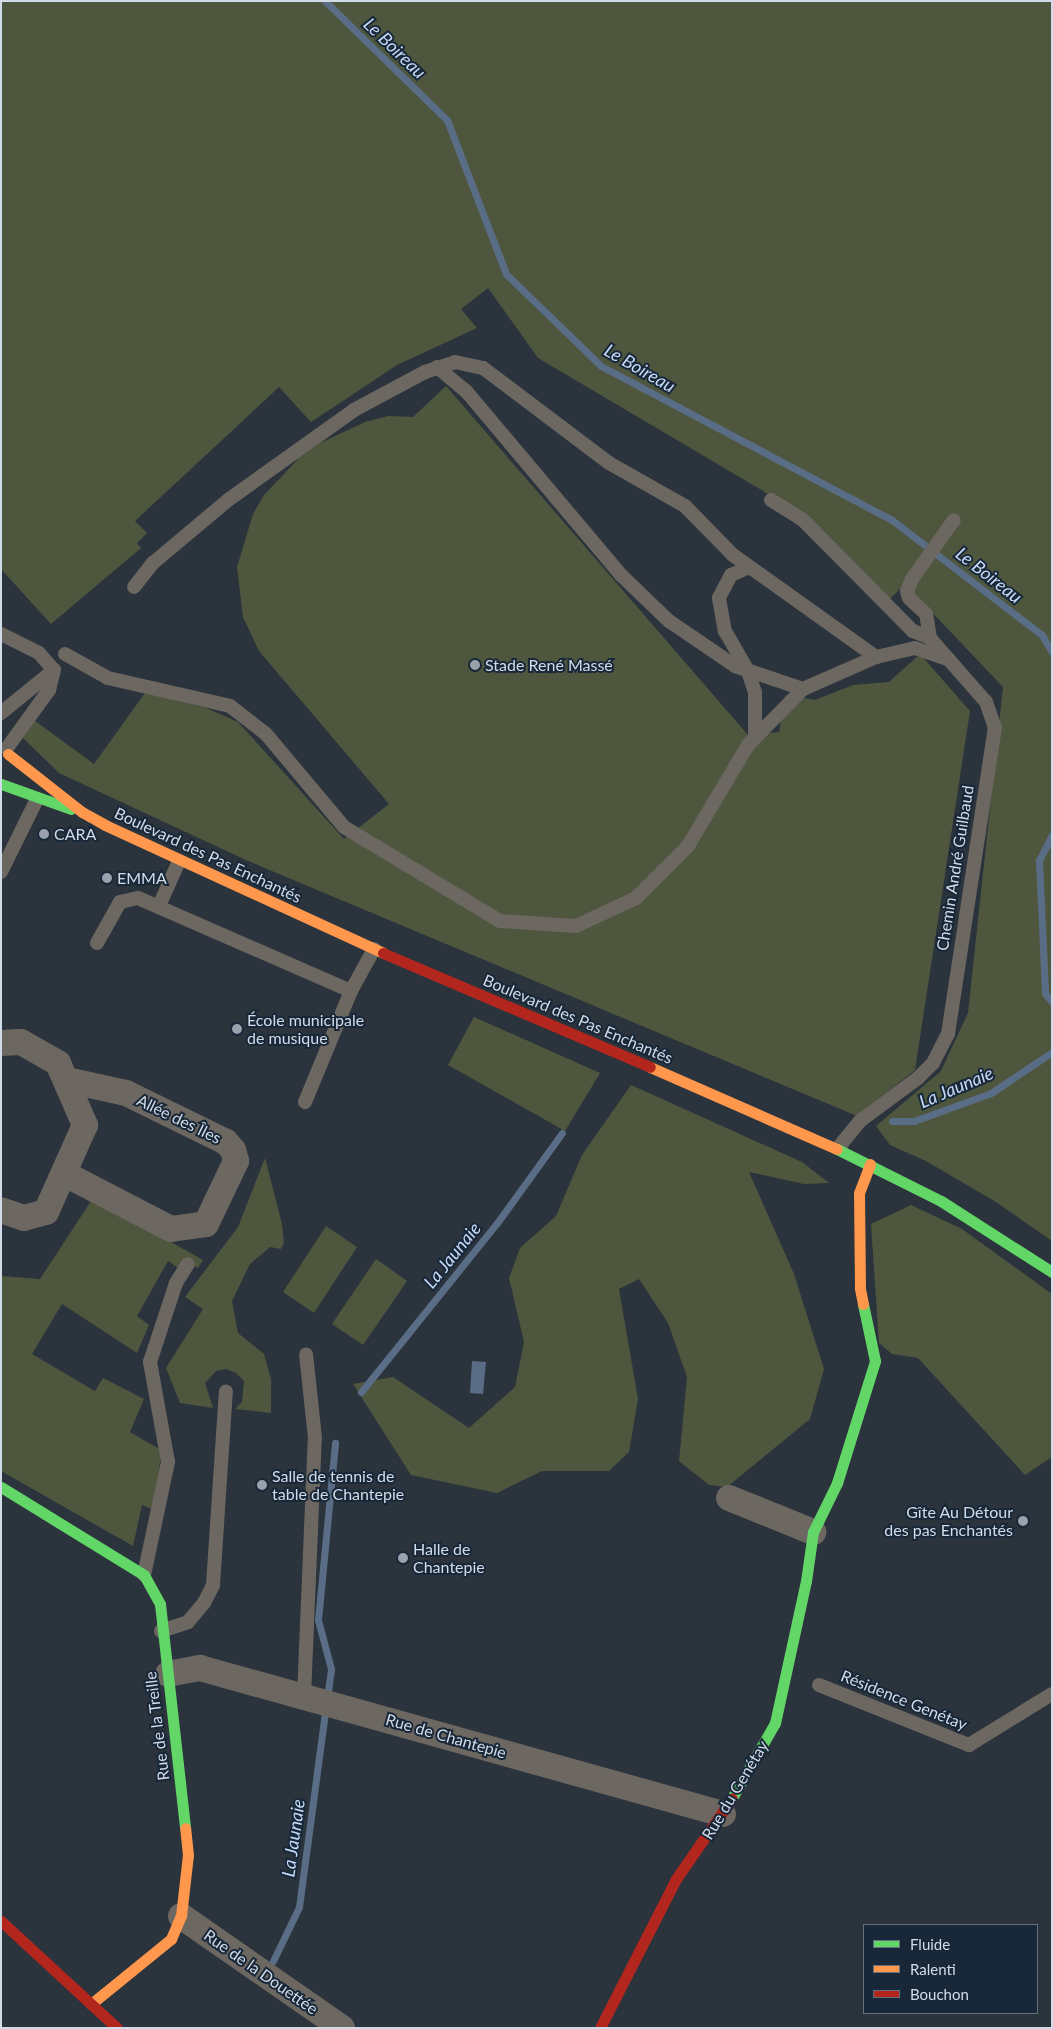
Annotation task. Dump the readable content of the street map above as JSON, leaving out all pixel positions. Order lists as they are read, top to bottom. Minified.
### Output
{"streets":{"street":["Boulevard des Pas Enchantés","Allée des Îles","Rue de la Treille","Rue de Chantepie","Rue du Genétay","Rue de la Douettée"],"lane":["Chemin André Guilbaud","Résidence Genétay"]},"crossings":[["Boulevard des Pas Enchantés","Chemin André Guilbaud"],["Boulevard des Pas Enchantés","Rue du Genétay"],["Rue de la Treille","Rue de Chantepie"],["Rue de la Treille","Rue de la Douettée"],["Rue de Chantepie","Rue du Genétay"]],"water":["Le Boireau","La Jaunaie"],"places":["Stade René Massé","CARA","EMMA","École municipale de musique","Salle de tennis de table de Chantepie","Gîte Au Détour des pas Enchantés","Halle de Chantepie"],"legend":["Fluide","Ralenti","Bouchon"]}
